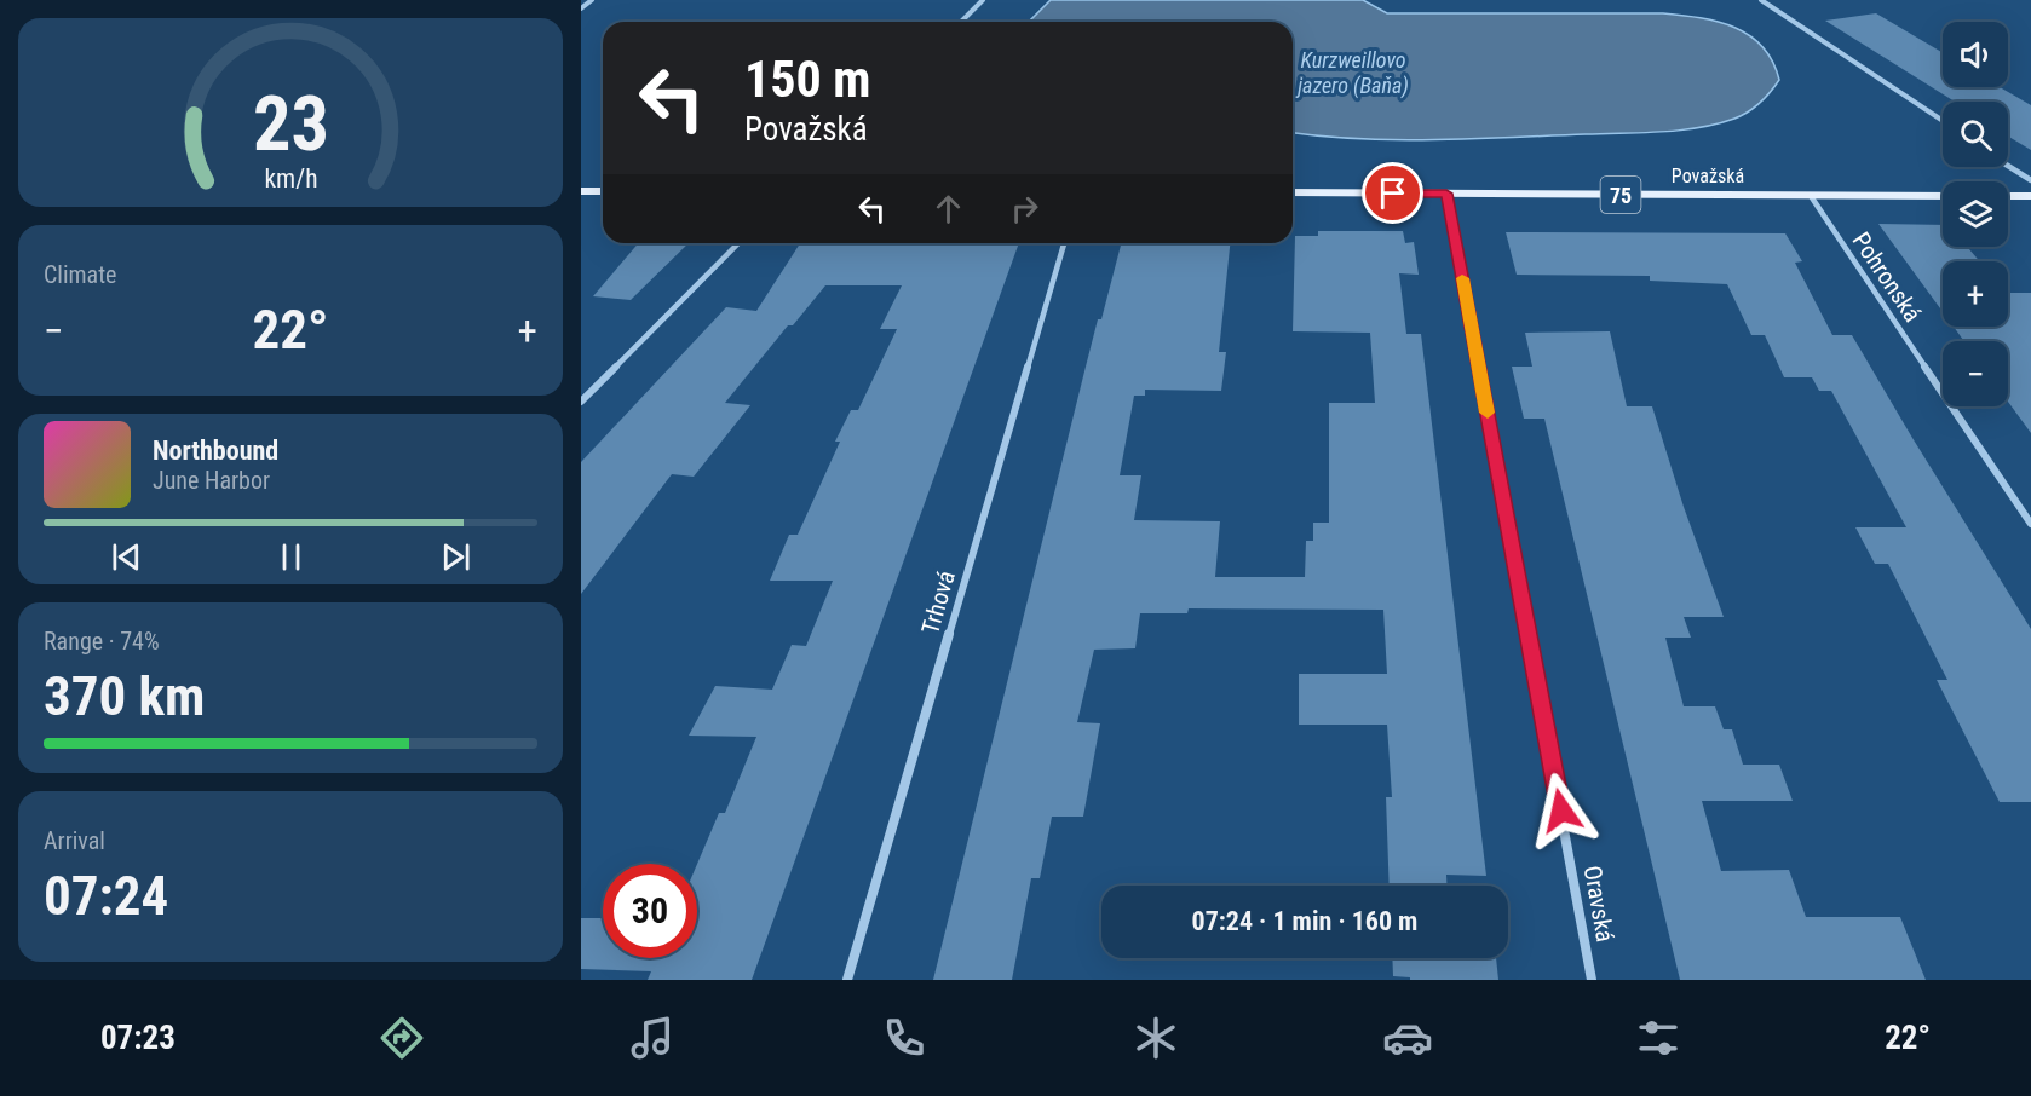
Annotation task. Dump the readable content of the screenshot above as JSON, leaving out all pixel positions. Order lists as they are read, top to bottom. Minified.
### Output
{"streets":{"main road":["Považská","75"],"street":["Pohronská","Trhová","Oravská"]},"crossings":[["Považská","Pohronská"],["Považská","Oravská"]],"water":["Kurzweillovo jazero (Baňa)"],"page":{"map_buttons":["+","−"],"turn":["150 m","Považská"],"tile":["Climate",["Range · 74%","370 km"],["Arrival","07:24"]],"heat":["−","22°","+"],"song":["Northbound","June Harbor"],"limit":"30","trip":"07:24 · 1 min · 160 m","tabs":["07:23","22°"],"gauge":["23","km/h"]}}
